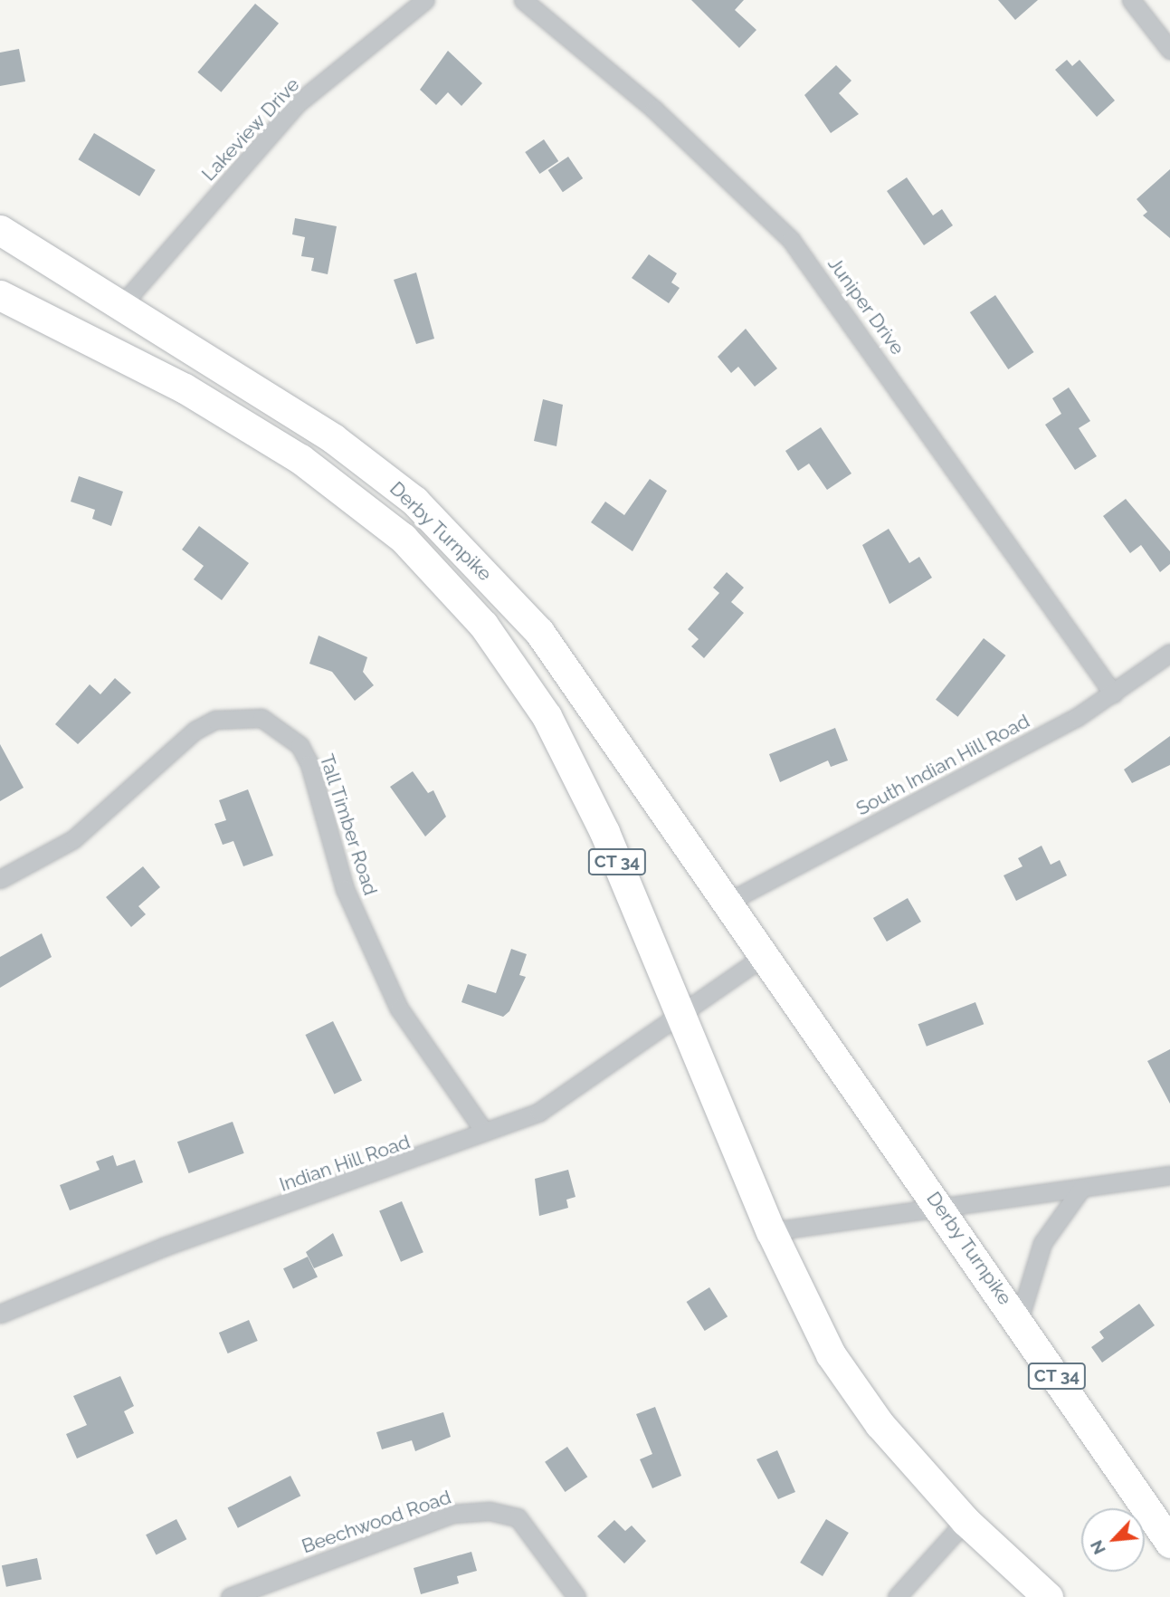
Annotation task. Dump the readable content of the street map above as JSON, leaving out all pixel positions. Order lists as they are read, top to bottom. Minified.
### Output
{"streets":{"highway":["Derby Turnpike","CT 34"],"street":["Lakeview Drive","Juniper Drive","South Indian Hill Road","Tall Timber Road","Indian Hill Road","Beechwood Road"]},"crossings":[["Lakeview Drive","Derby Turnpike"],["Juniper Drive","South Indian Hill Road"],["Derby Turnpike","South Indian Hill Road"],["Derby Turnpike","Indian Hill Road"],["Tall Timber Road","Indian Hill Road"]],"north":"bottom left"}
